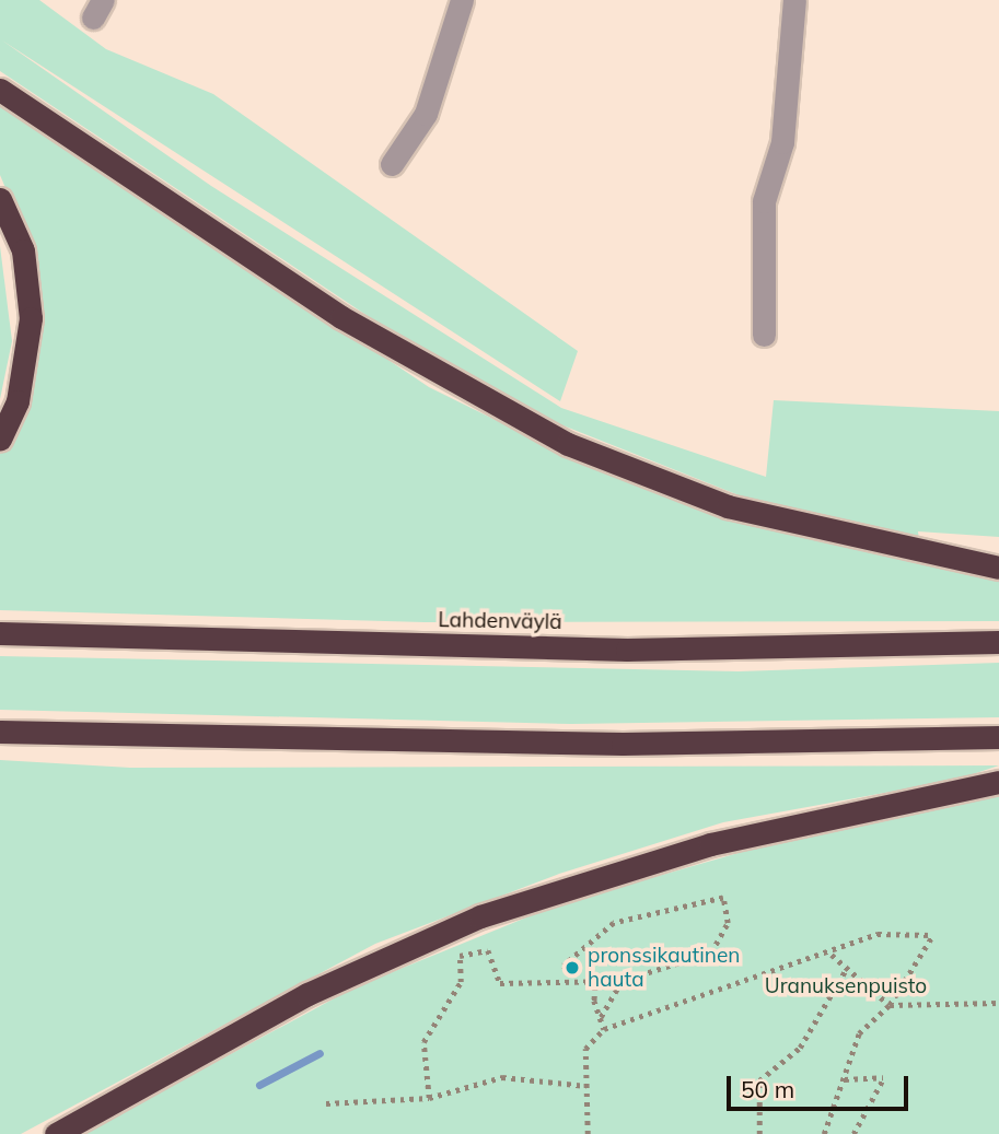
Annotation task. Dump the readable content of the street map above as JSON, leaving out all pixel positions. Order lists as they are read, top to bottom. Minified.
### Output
{"streets":{"highway":["Lahdenväylä"]},"parks":["Uranuksenpuisto"],"places":["pronssikautinen hauta"],"scale_bar":"50 m"}
